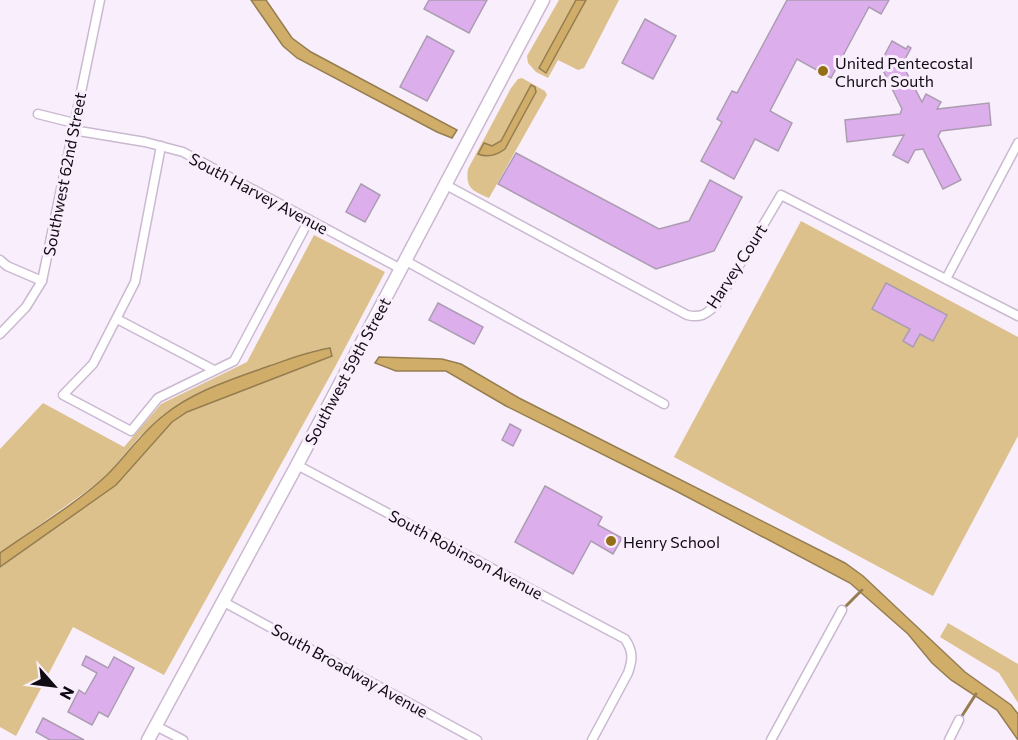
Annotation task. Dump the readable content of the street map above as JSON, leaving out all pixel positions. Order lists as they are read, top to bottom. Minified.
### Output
{"streets":{"main road":["Southwest 59th Street"],"street":["Southwest 62nd Street","South Harvey Avenue","Harvey Court","South Robinson Avenue","South Broadway Avenue"]},"crossings":[["Southwest 62nd Street","South Harvey Avenue"],["South Harvey Avenue","Southwest 59th Street"],["Harvey Court","Southwest 59th Street"],["Southwest 59th Street","South Robinson Avenue"],["Southwest 59th Street","South Broadway Avenue"]],"places":["United Pentecostal Church South","Henry School"],"north":"bottom right"}
